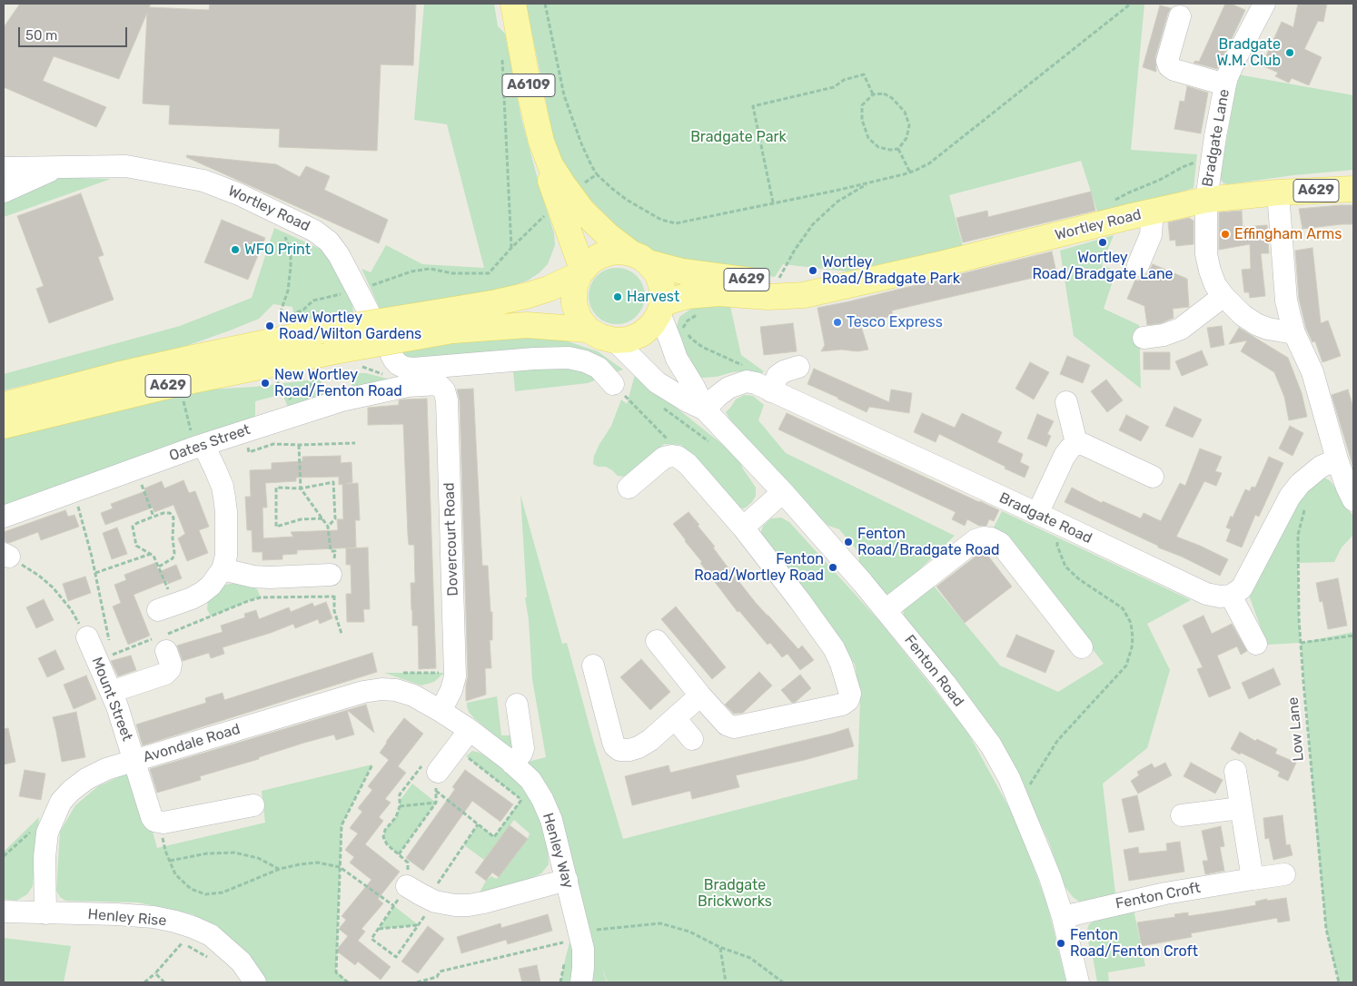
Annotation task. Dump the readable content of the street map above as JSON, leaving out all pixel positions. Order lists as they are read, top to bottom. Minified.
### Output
{"streets":{"main road":["A6109","A629","Wortley Road"],"street":["Bradgate Lane","Oates Street","Bradgate Road","Dovercourt Road","Fenton Road","Mount Street","Avondale Road","Henley Way","Fenton Croft","Henley Rise"],"path":["Low Lane"]},"crossings":[["A6109","A629"],["A6109","Wortley Road"],["A6109","Fenton Road"],["Bradgate Lane","Wortley Road"],["A629","Wortley Road"],["A629","Fenton Road"],["Wortley Road","Fenton Road"],["Oates Street","Dovercourt Road"],["Bradgate Road","Fenton Road"],["Dovercourt Road","Avondale Road"],["Dovercourt Road","Henley Way"],["Fenton Road","Fenton Croft"],["Mount Street","Avondale Road"],["Avondale Road","Henley Way"],["Avondale Road","Henley Rise"]],"parks":["Bradgate Park","Bradgate Brickworks"],"places":["Bradgate W.M. Club","Effingham Arms","Wortley Road/Bradgate Lane","WFO Print","Wortley Road/Bradgate Park","Harvest","Tesco Express","New Wortley Road/Wilton Gardens","New Wortley Road/Fenton Road","Fenton Road/Bradgate Road","Fenton Road/Wortley Road","Fenton Road/Fenton Croft"],"scale_bar":"50 m"}
